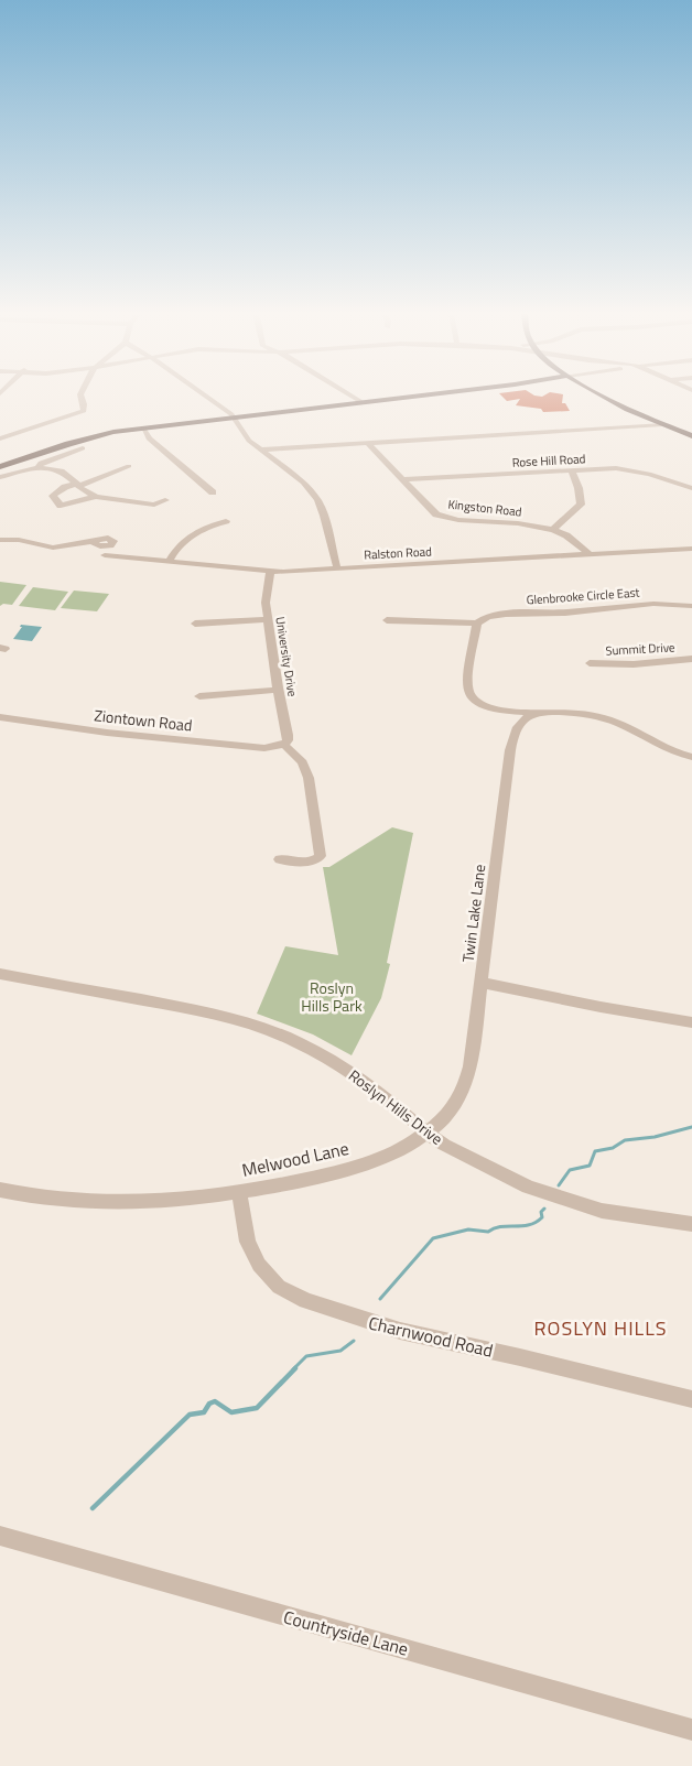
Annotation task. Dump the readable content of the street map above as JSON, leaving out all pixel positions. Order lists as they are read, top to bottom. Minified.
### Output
{"streets":{"street":["Rose Hill Road","Kingston Road","Ralston Road","Glenbrooke Circle East","Summit Drive","University Drive","Ziontown Road","Twin Lake Lane","Roslyn Hills Drive","Melwood Lane","Charnwood Road","Countryside Lane"]},"crossings":[["Rose Hill Road","Kingston Road"],["Kingston Road","Ralston Road"],["Ralston Road","University Drive"],["University Drive","Ziontown Road"],["Twin Lake Lane","Melwood Lane"],["Roslyn Hills Drive","Melwood Lane"],["Melwood Lane","Charnwood Road"]],"districts":["ROSLYN HILLS"],"parks":["Roslyn Hills Park"]}
